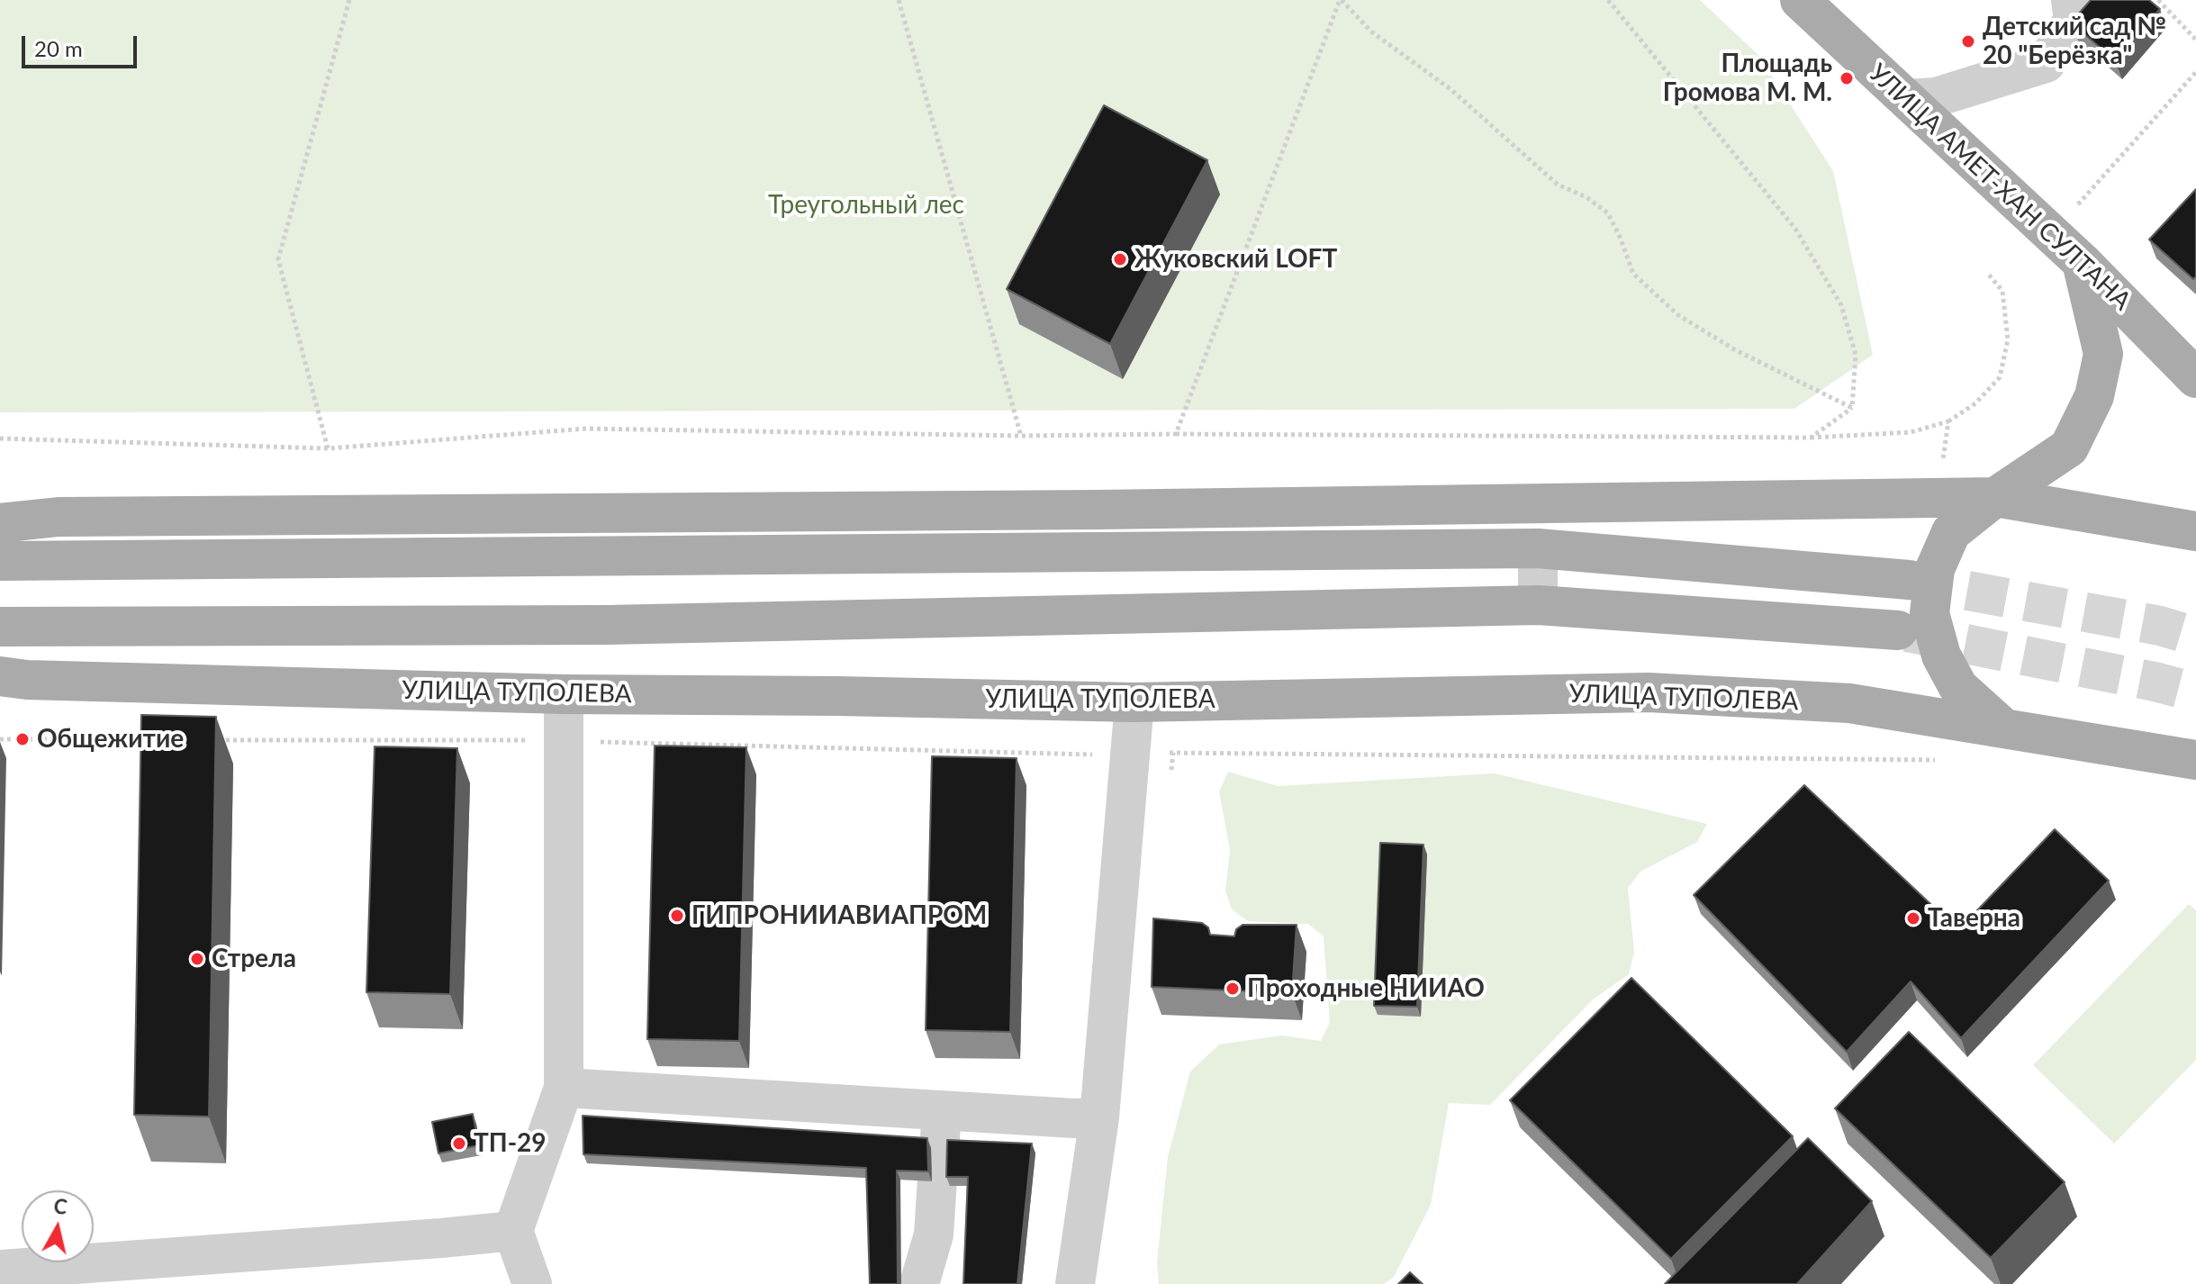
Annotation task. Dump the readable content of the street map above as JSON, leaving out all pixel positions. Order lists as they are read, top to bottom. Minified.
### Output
{"streets":{"main road":["УЛИЦА АМЕТ-ХАН СУЛТАНА","УЛИЦА ТУПОЛЕВА"]},"parks":["Треугольный лес"],"places":["Детский сад № 20 \"Берёзка\"","Площадь Громова М. М.","Жуковский LOFT","Общежитие","ГИПРОНИИАВИАПРОМ","Таверна","Стрела","Проходные НИИАО","ТП-29"],"scale_bar":"20 m","north":"top"}
